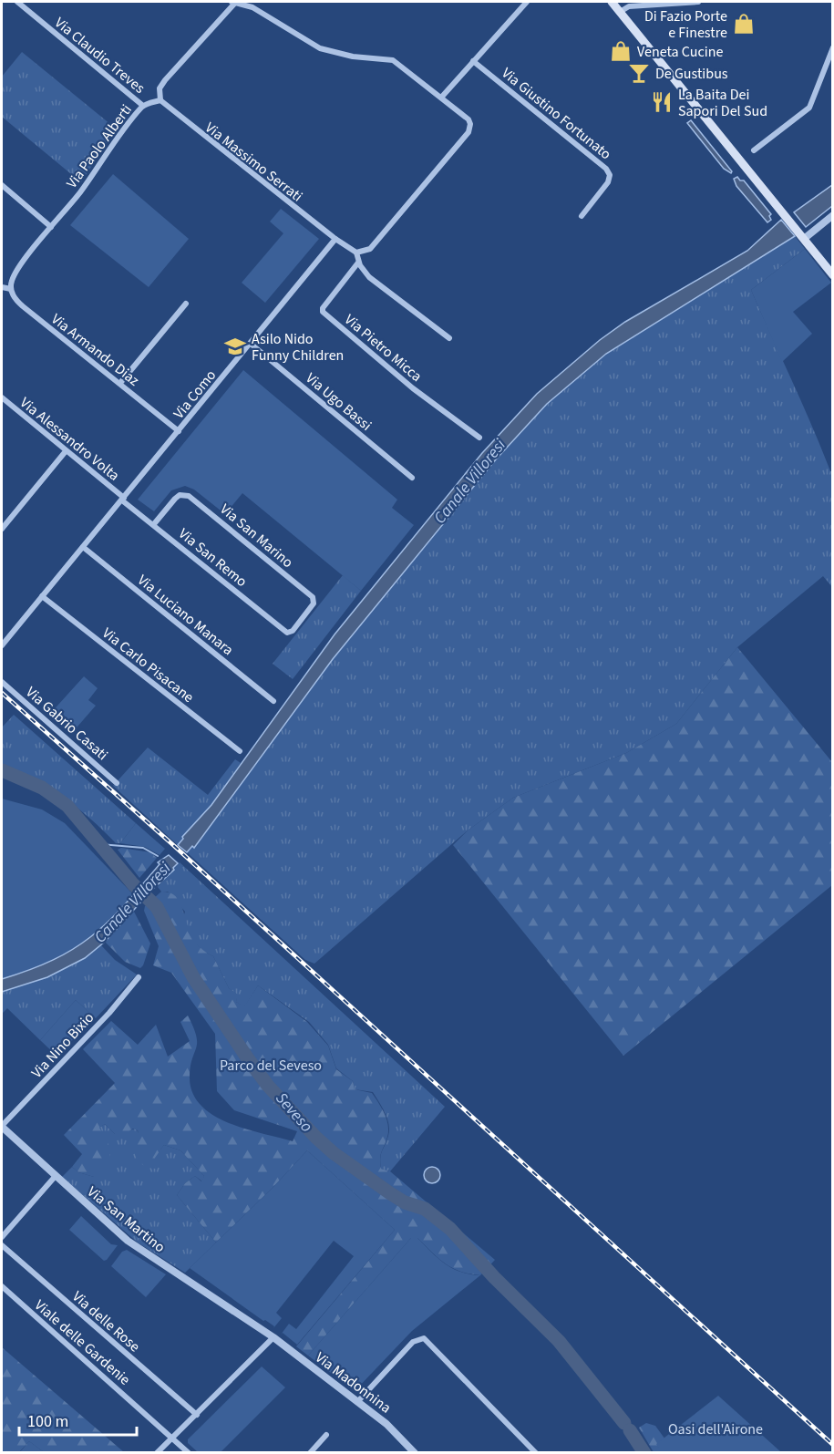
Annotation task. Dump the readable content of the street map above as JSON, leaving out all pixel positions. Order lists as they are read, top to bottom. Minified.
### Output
{"streets":{"street":["Via Claudio Treves","Via Giustino Fortunato","Via Paolo Alberti","Via Massimo Serrati","Via Pietro Micca","Via Armando Diaz","Via Como","Via Ugo Bassi","Via Alessandro Volta","Via San Marino","Via San Remo","Via Luciano Manara","Via Carlo Pisacane","Via Gabrio Casati","Via Nino Bixio","Via San Martino","Via delle Rose","Viale delle Gardenie","Via Madonnina"]},"crossings":[["Via Claudio Treves","Via Paolo Alberti"],["Via Paolo Alberti","Via Massimo Serrati"],["Via Paolo Alberti","Via Armando Diaz"],["Via Massimo Serrati","Via Como"],["Via Armando Diaz","Via Como"],["Via Como","Via Ugo Bassi"],["Via Como","Via Alessandro Volta"],["Via Como","Via San Remo"],["Via Como","Via Luciano Manara"],["Via Como","Via Carlo Pisacane"],["Via Alessandro Volta","Via San Remo"],["Via San Marino","Via San Remo"],["Via Nino Bixio","Via San Martino"],["Via San Martino","Via Madonnina"]],"water":["Canale Villoresi","Seveso"],"parks":["Parco del Seveso","Oasi dell'Airone"],"places":{"shop":["Di Fazio Porte e Finestre","Veneta Cucine"],"bar":["De Gustibus"],"restaurant":["La Baita Dei Sapori Del Sud"],"school or university":["Asilo Nido Funny Children"]},"scale_bar":"100 m"}
